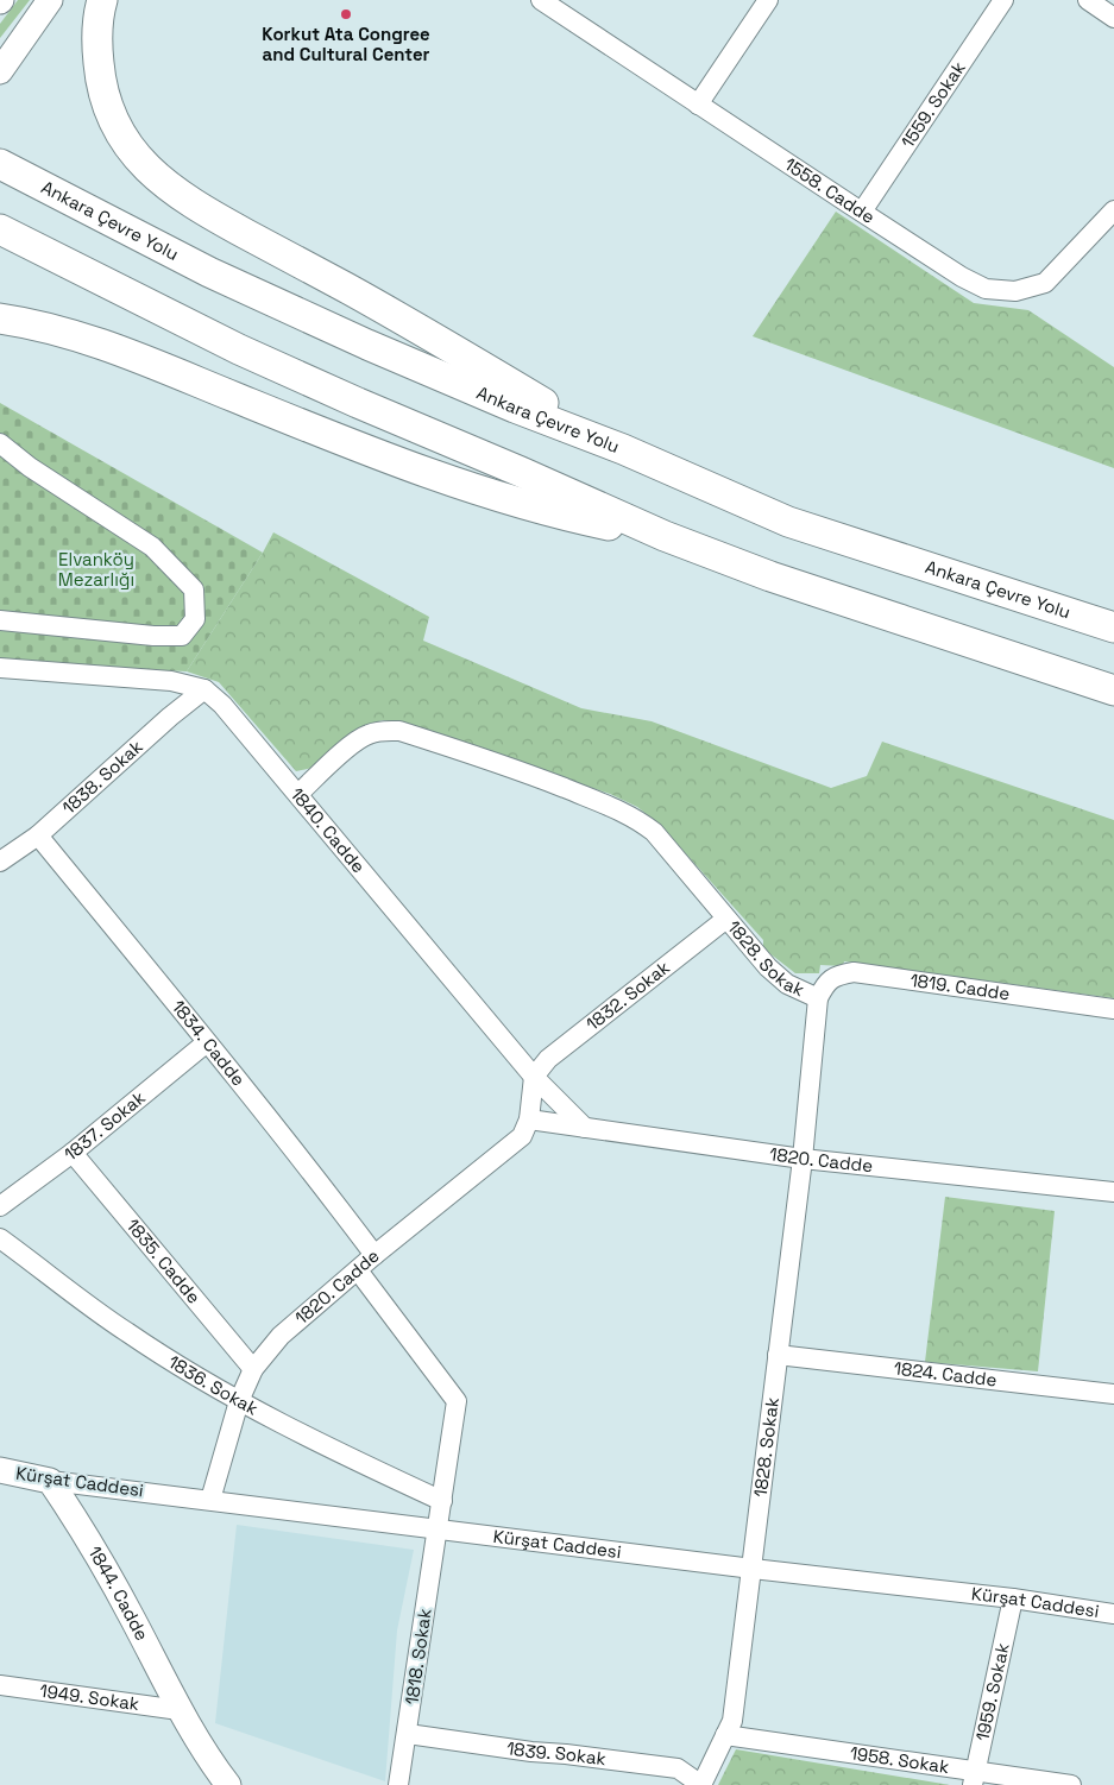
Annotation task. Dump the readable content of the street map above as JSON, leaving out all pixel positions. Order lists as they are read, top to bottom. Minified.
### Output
{"streets":{"highway":["Ankara Çevre Yolu"],"main road":["Kürşat Caddesi","1844. Cadde"],"street":["1559. Sokak","1558. Cadde","1838. Sokak","1840. Cadde","1828. Sokak","1819. Cadde","1832. Sokak","1834. Cadde","1837. Sokak","1820. Cadde","1835. Cadde","1824. Cadde","1836. Sokak","1818. Sokak","1959. Sokak","1949. Sokak","1839. Sokak","1958. Sokak"]},"crossings":[["1559. Sokak","1558. Cadde"],["1838. Sokak","1840. Cadde"],["1838. Sokak","1834. Cadde"],["1840. Cadde","1828. Sokak"],["1840. Cadde","1832. Sokak"],["1840. Cadde","1820. Cadde"],["1828. Sokak","1819. Cadde"],["1828. Sokak","1832. Sokak"],["1828. Sokak","1820. Cadde"],["1828. Sokak","1824. Cadde"],["1828. Sokak","Kürşat Caddesi"],["1828. Sokak","1839. Sokak"],["1828. Sokak","1958. Sokak"],["1832. Sokak","1820. Cadde"],["1834. Cadde","1837. Sokak"],["1834. Cadde","1820. Cadde"],["1837. Sokak","1835. Cadde"],["1820. Cadde","1835. Cadde"],["1820. Cadde","1836. Sokak"],["1820. Cadde","Kürşat Caddesi"],["Kürşat Caddesi","1844. Cadde"],["Kürşat Caddesi","1818. Sokak"],["Kürşat Caddesi","1959. Sokak"],["1844. Cadde","1949. Sokak"],["1818. Sokak","1839. Sokak"],["1959. Sokak","1958. Sokak"]],"parks":["Elvanköy Mezarlığı"],"places":["Korkut Ata Congree and Cultural Center"]}
